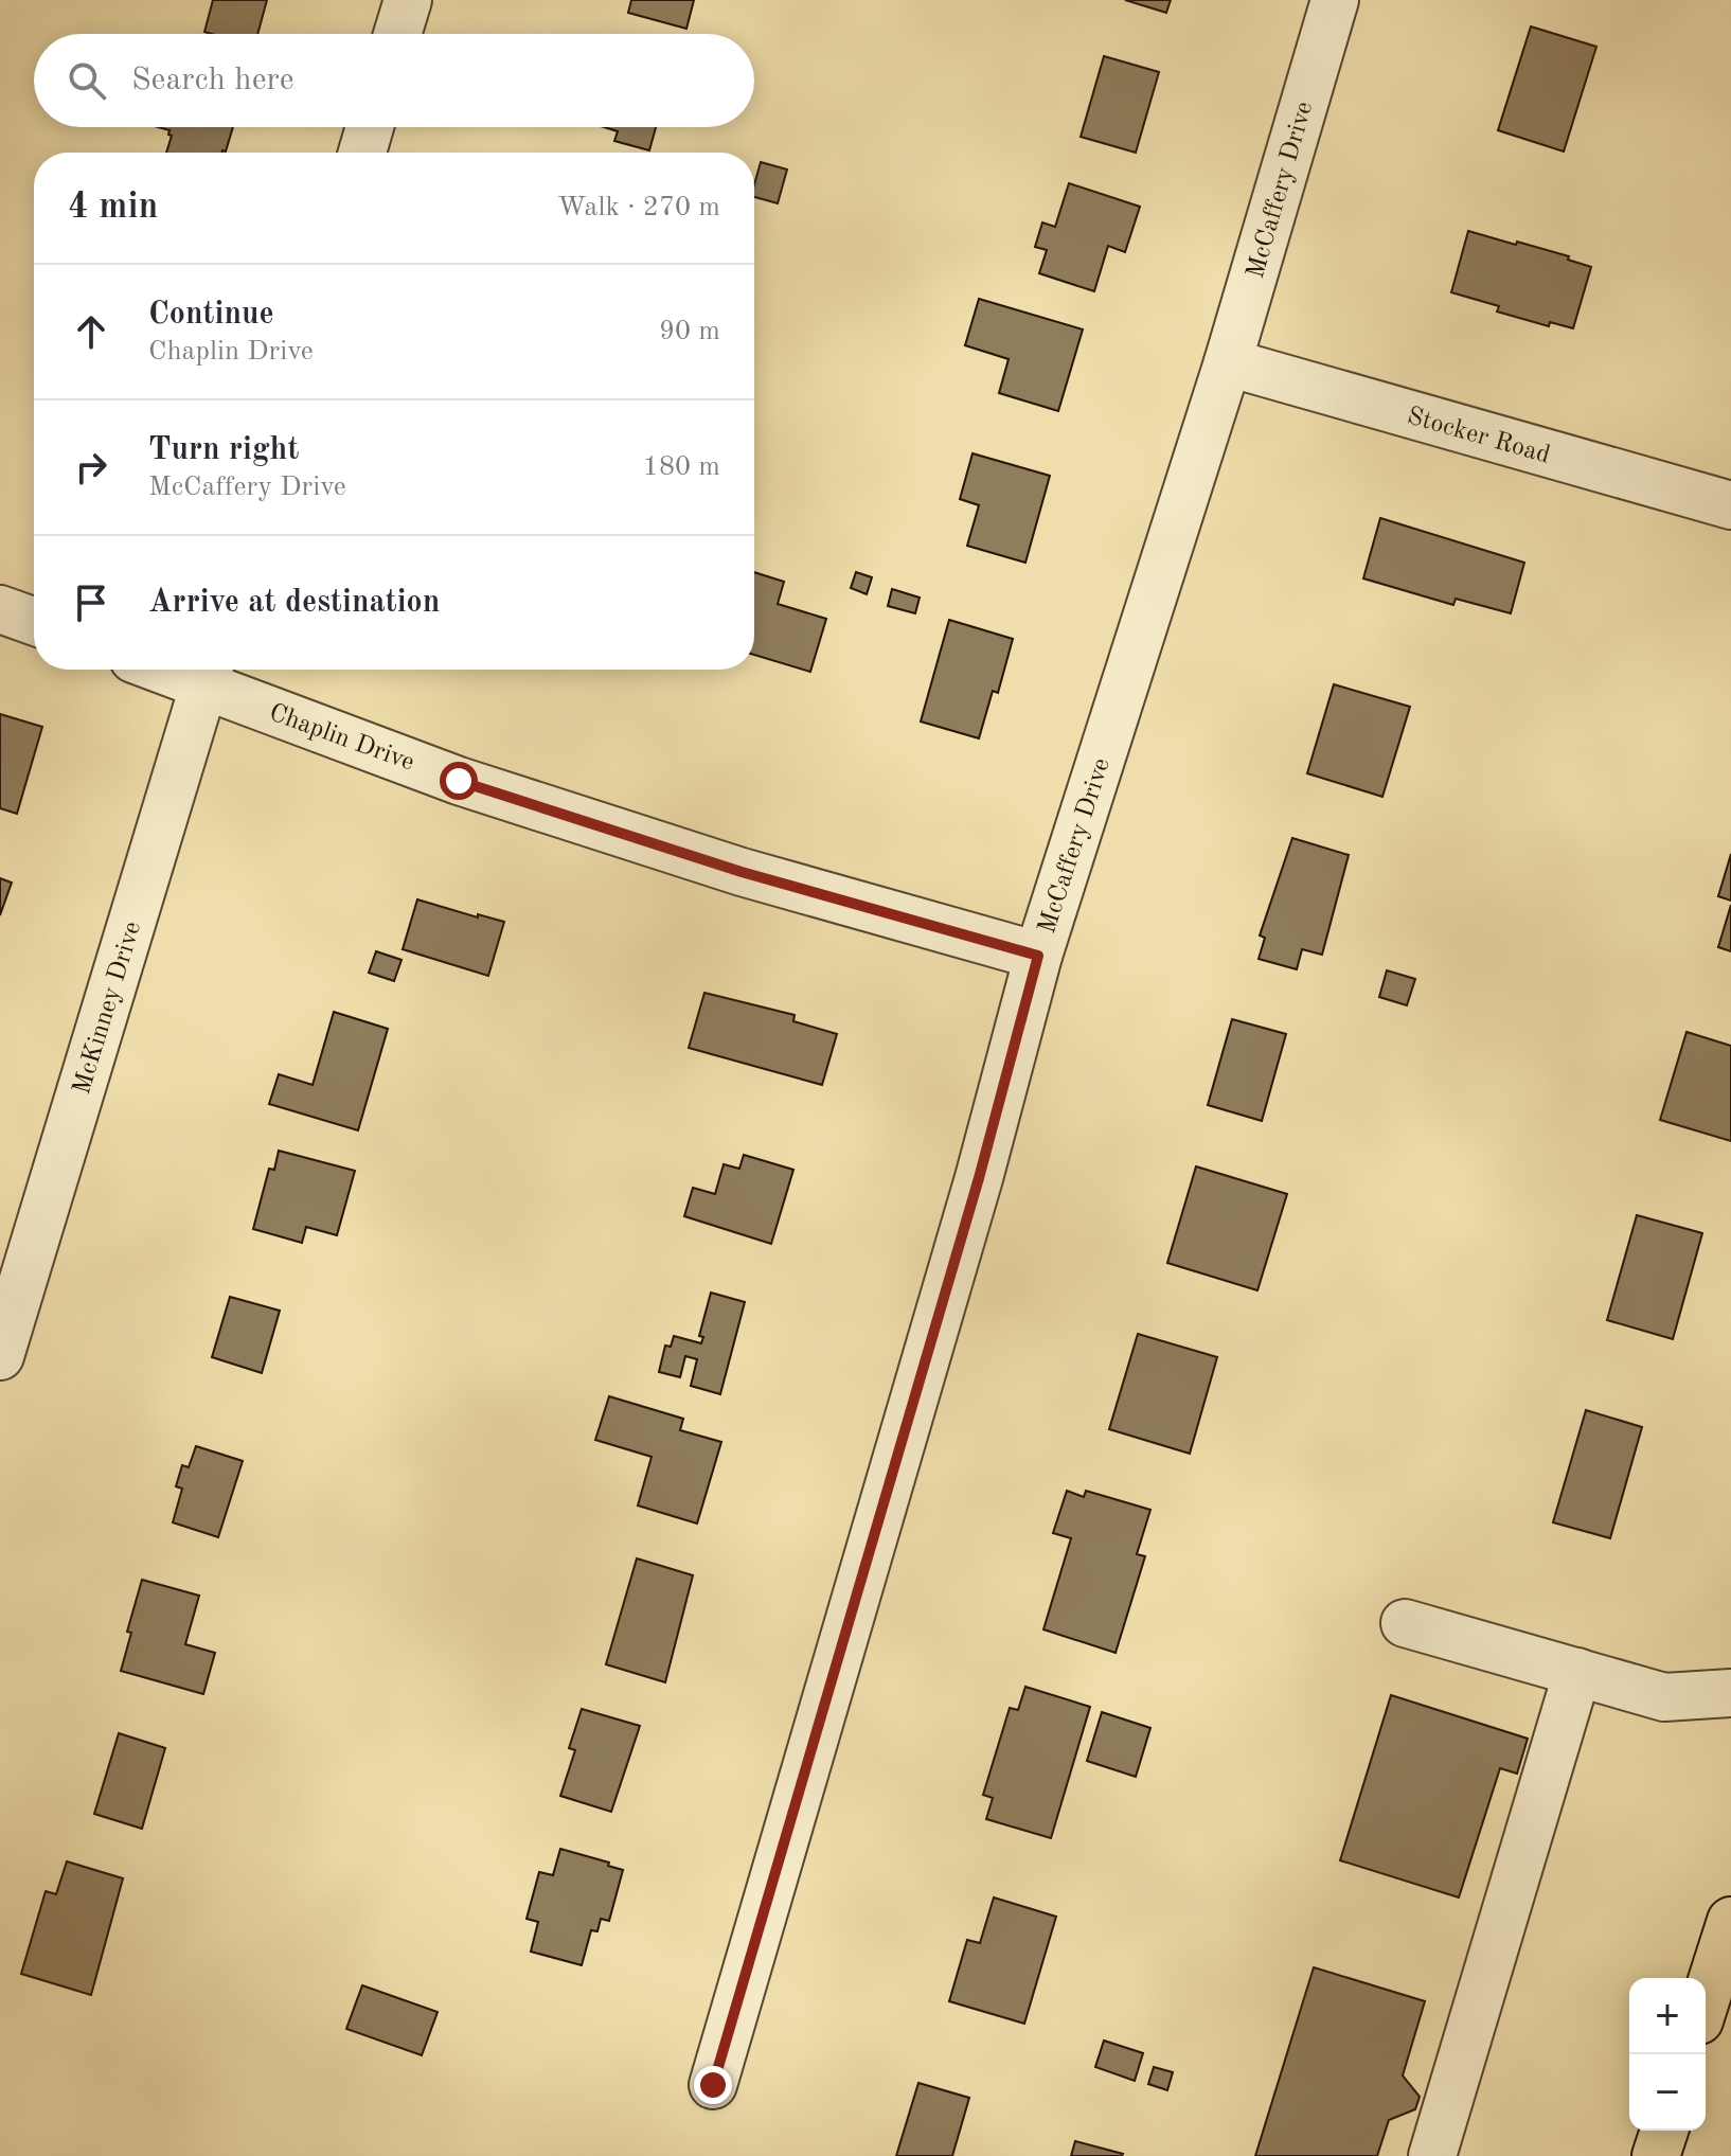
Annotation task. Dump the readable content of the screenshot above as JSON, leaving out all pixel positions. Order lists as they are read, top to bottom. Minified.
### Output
{"streets":{"street":["McCaffery Drive","Stocker Road","Chaplin Drive","McKinney Drive"]},"crossings":[["McCaffery Drive","Stocker Road"],["McCaffery Drive","Chaplin Drive"],["Chaplin Drive","McKinney Drive"]],"page":{"search":"Search here","heading":["4 min","Walk · 270 m"],"list":[["Continue","Chaplin Drive","90 m"],["Turn right","McCaffery Drive","180 m"],"Arrive at destination"],"map_buttons":["+","−"]}}
